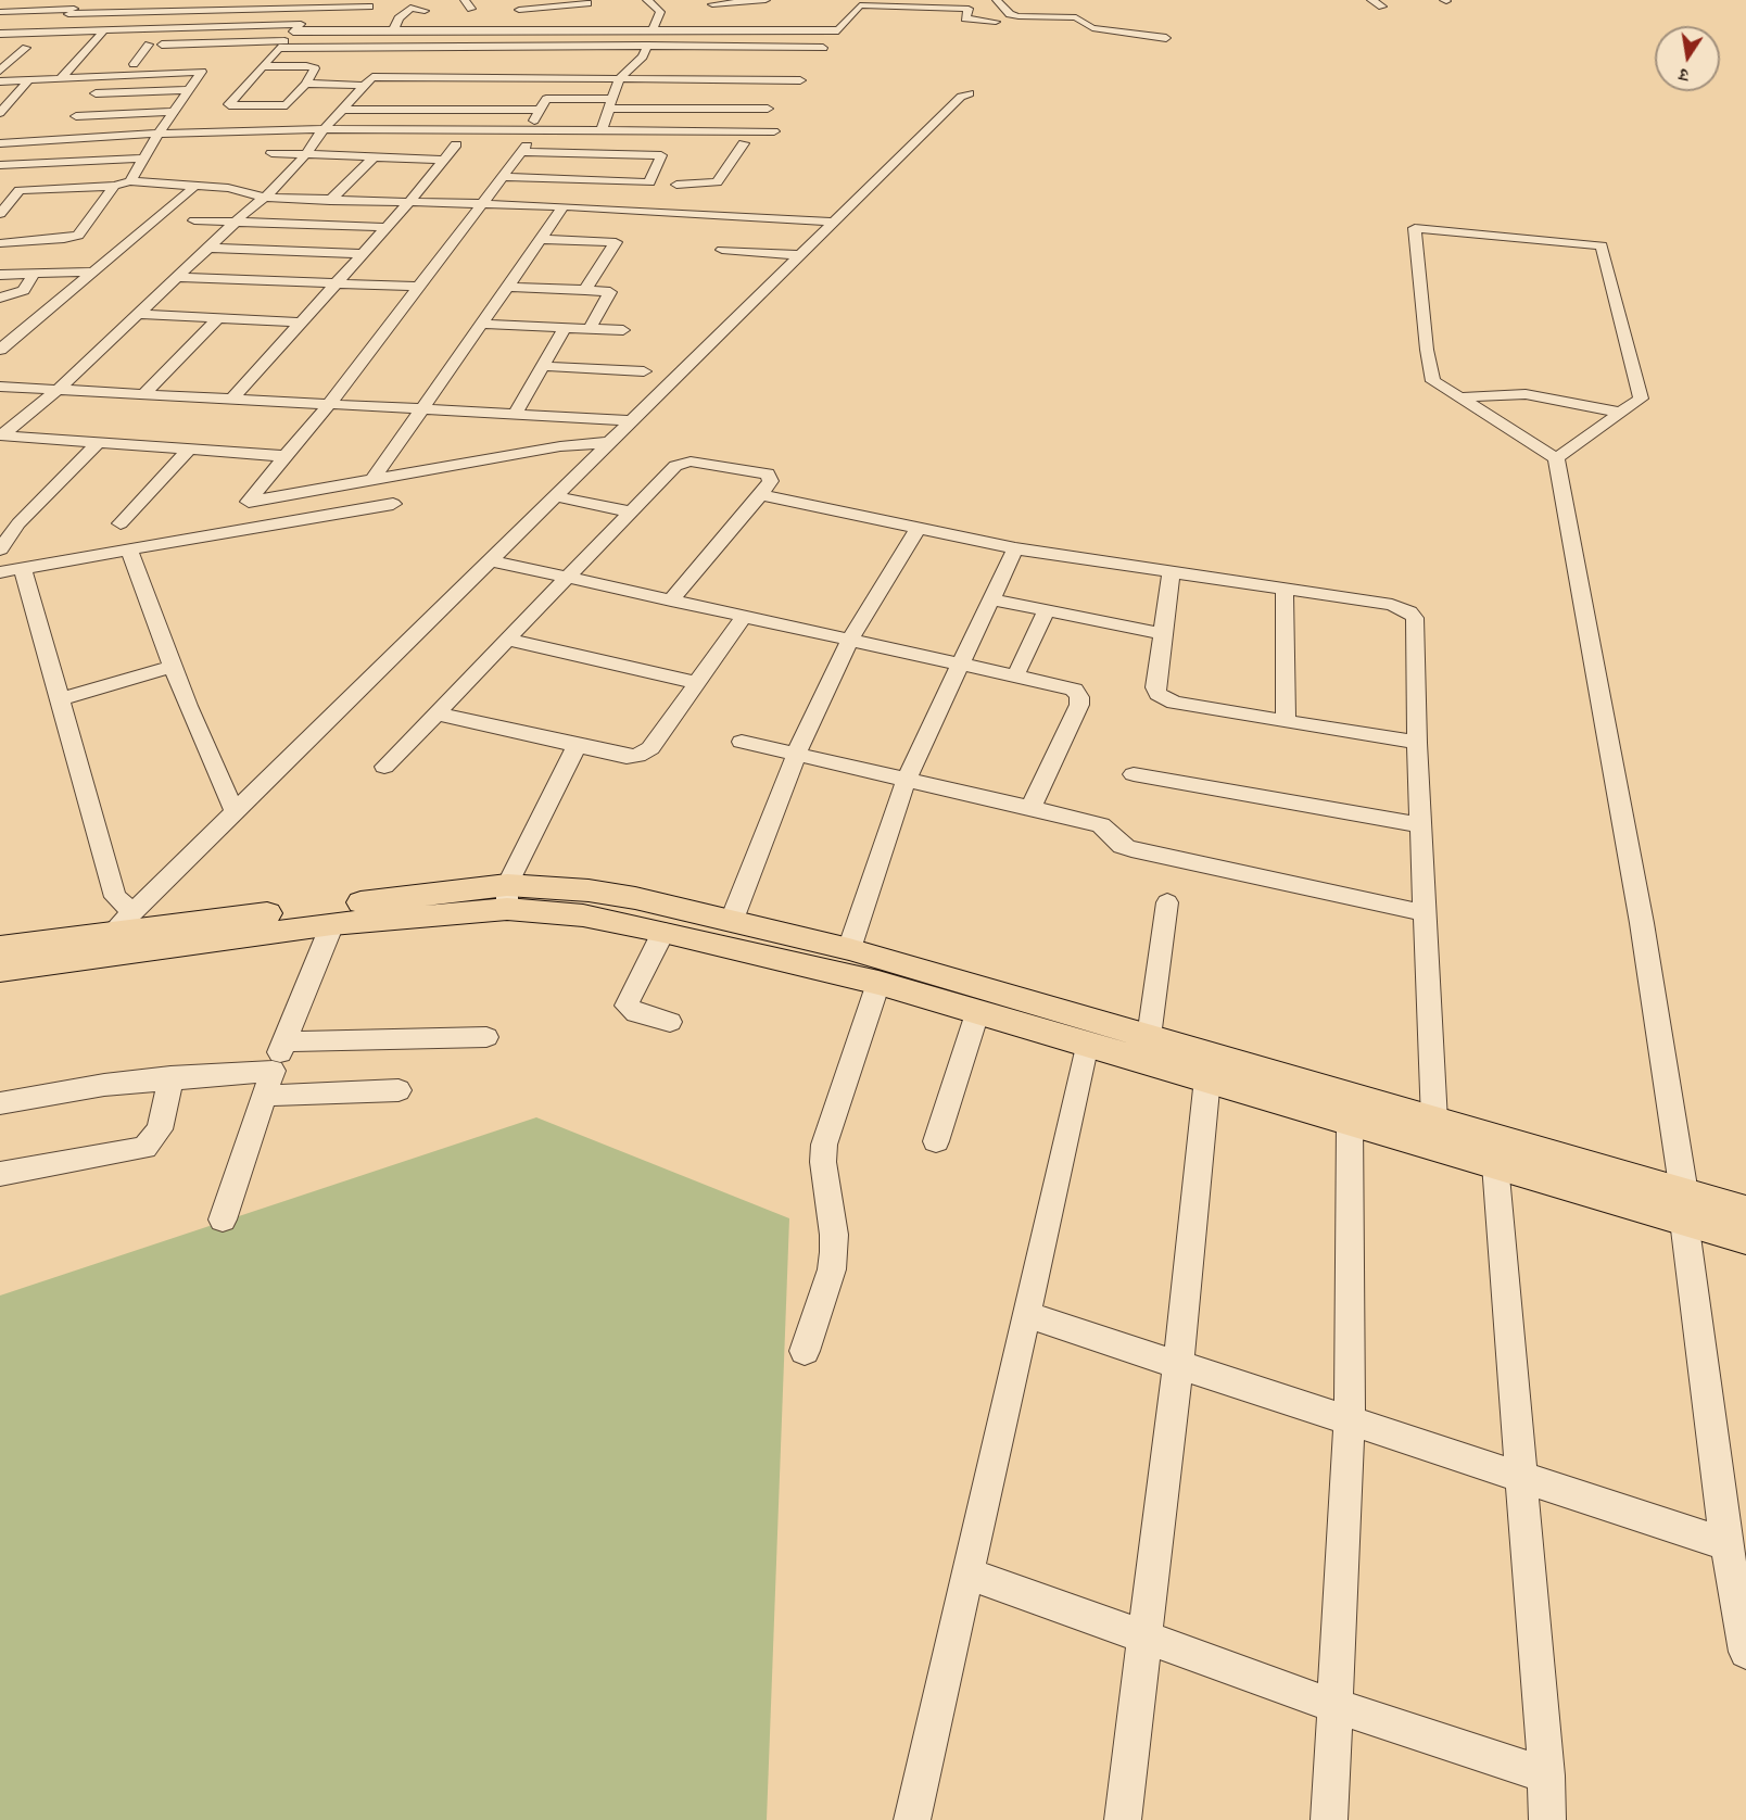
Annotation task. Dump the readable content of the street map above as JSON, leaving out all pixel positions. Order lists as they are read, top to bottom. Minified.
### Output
{"north":"bottom"}
